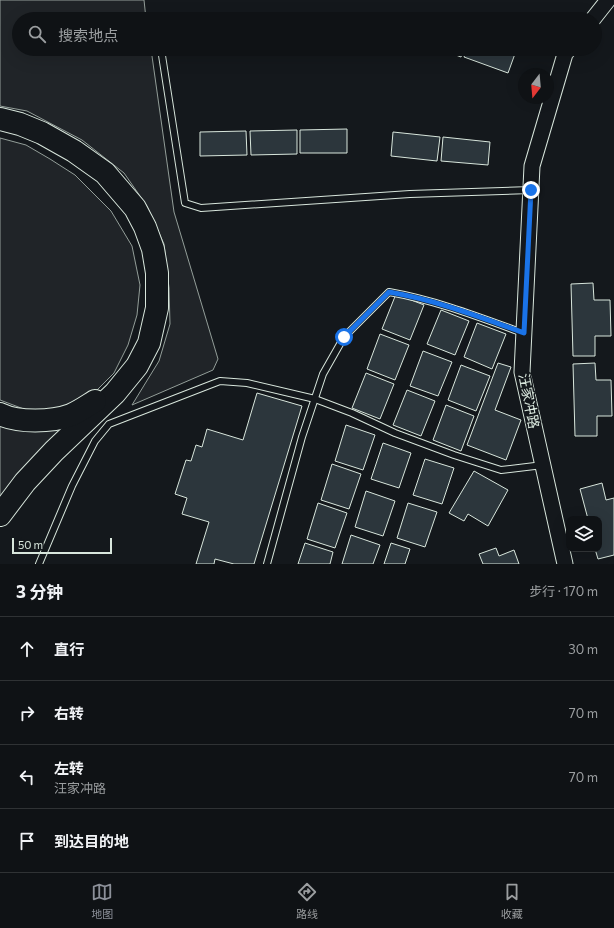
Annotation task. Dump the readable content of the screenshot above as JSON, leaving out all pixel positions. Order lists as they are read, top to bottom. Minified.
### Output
{"streets":{"street":["汪家冲路"]},"scale_bar":"50 m","north":"bottom","page":{"search":"搜索地点","scale":"50 m","heading":["3 分钟","步行 · 170 m"],"list":[["直行","30 m"],["右转","70 m"],["左转","汪家冲路","70 m"],"到达目的地"],"nav":["地图","路线","收藏"]}}
